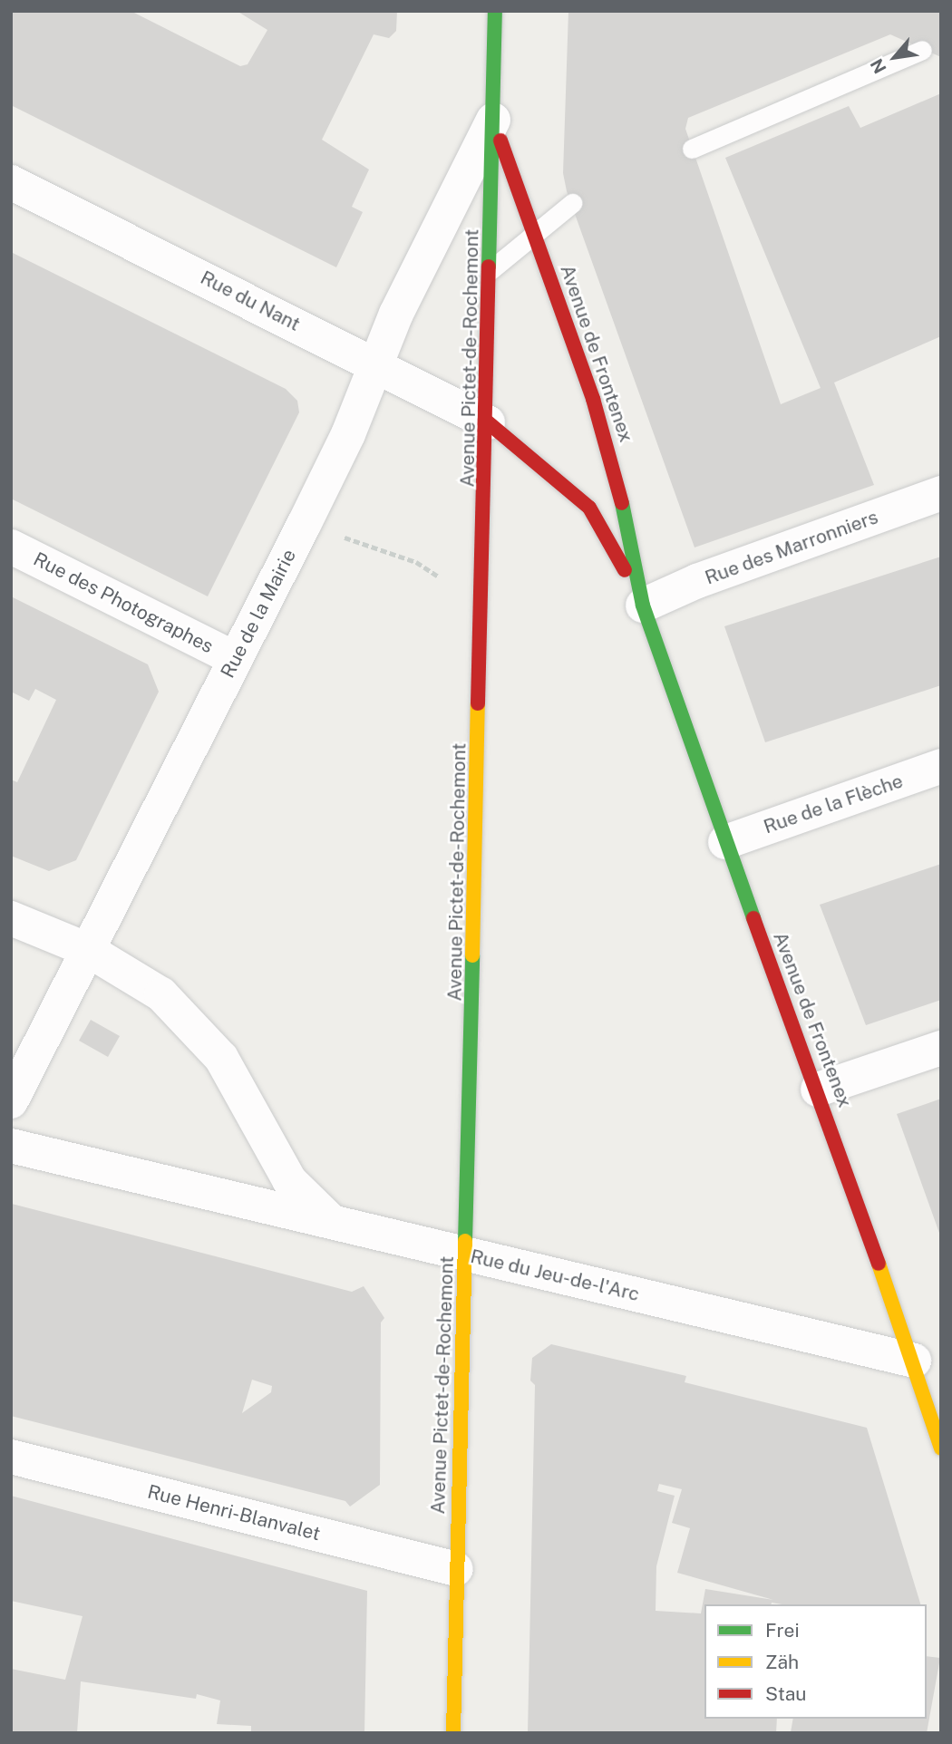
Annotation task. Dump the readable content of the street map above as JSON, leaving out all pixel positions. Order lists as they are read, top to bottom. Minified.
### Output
{"streets":{"main road":["Avenue de Frontenex","Avenue Pictet-de-Rochemont"],"street":["Rue du Nant","Rue des Marronniers","Rue des Photographes","Rue de la Mairie","Rue de la Flèche","Rue du Jeu-de-l'Arc","Rue Henri-Blanvalet"]},"crossings":[["Rue du Nant","Avenue de Frontenex"],["Rue du Nant","Avenue Pictet-de-Rochemont"],["Rue du Nant","Rue de la Mairie"],["Avenue de Frontenex","Avenue Pictet-de-Rochemont"],["Avenue de Frontenex","Rue des Marronniers"],["Avenue de Frontenex","Rue de la Mairie"],["Avenue de Frontenex","Rue de la Flèche"],["Avenue de Frontenex","Rue du Jeu-de-l'Arc"],["Avenue Pictet-de-Rochemont","Rue de la Mairie"],["Avenue Pictet-de-Rochemont","Rue du Jeu-de-l'Arc"],["Avenue Pictet-de-Rochemont","Rue Henri-Blanvalet"],["Rue des Photographes","Rue de la Mairie"]],"legend":["Frei","Zäh","Stau"],"north":"bottom left"}
